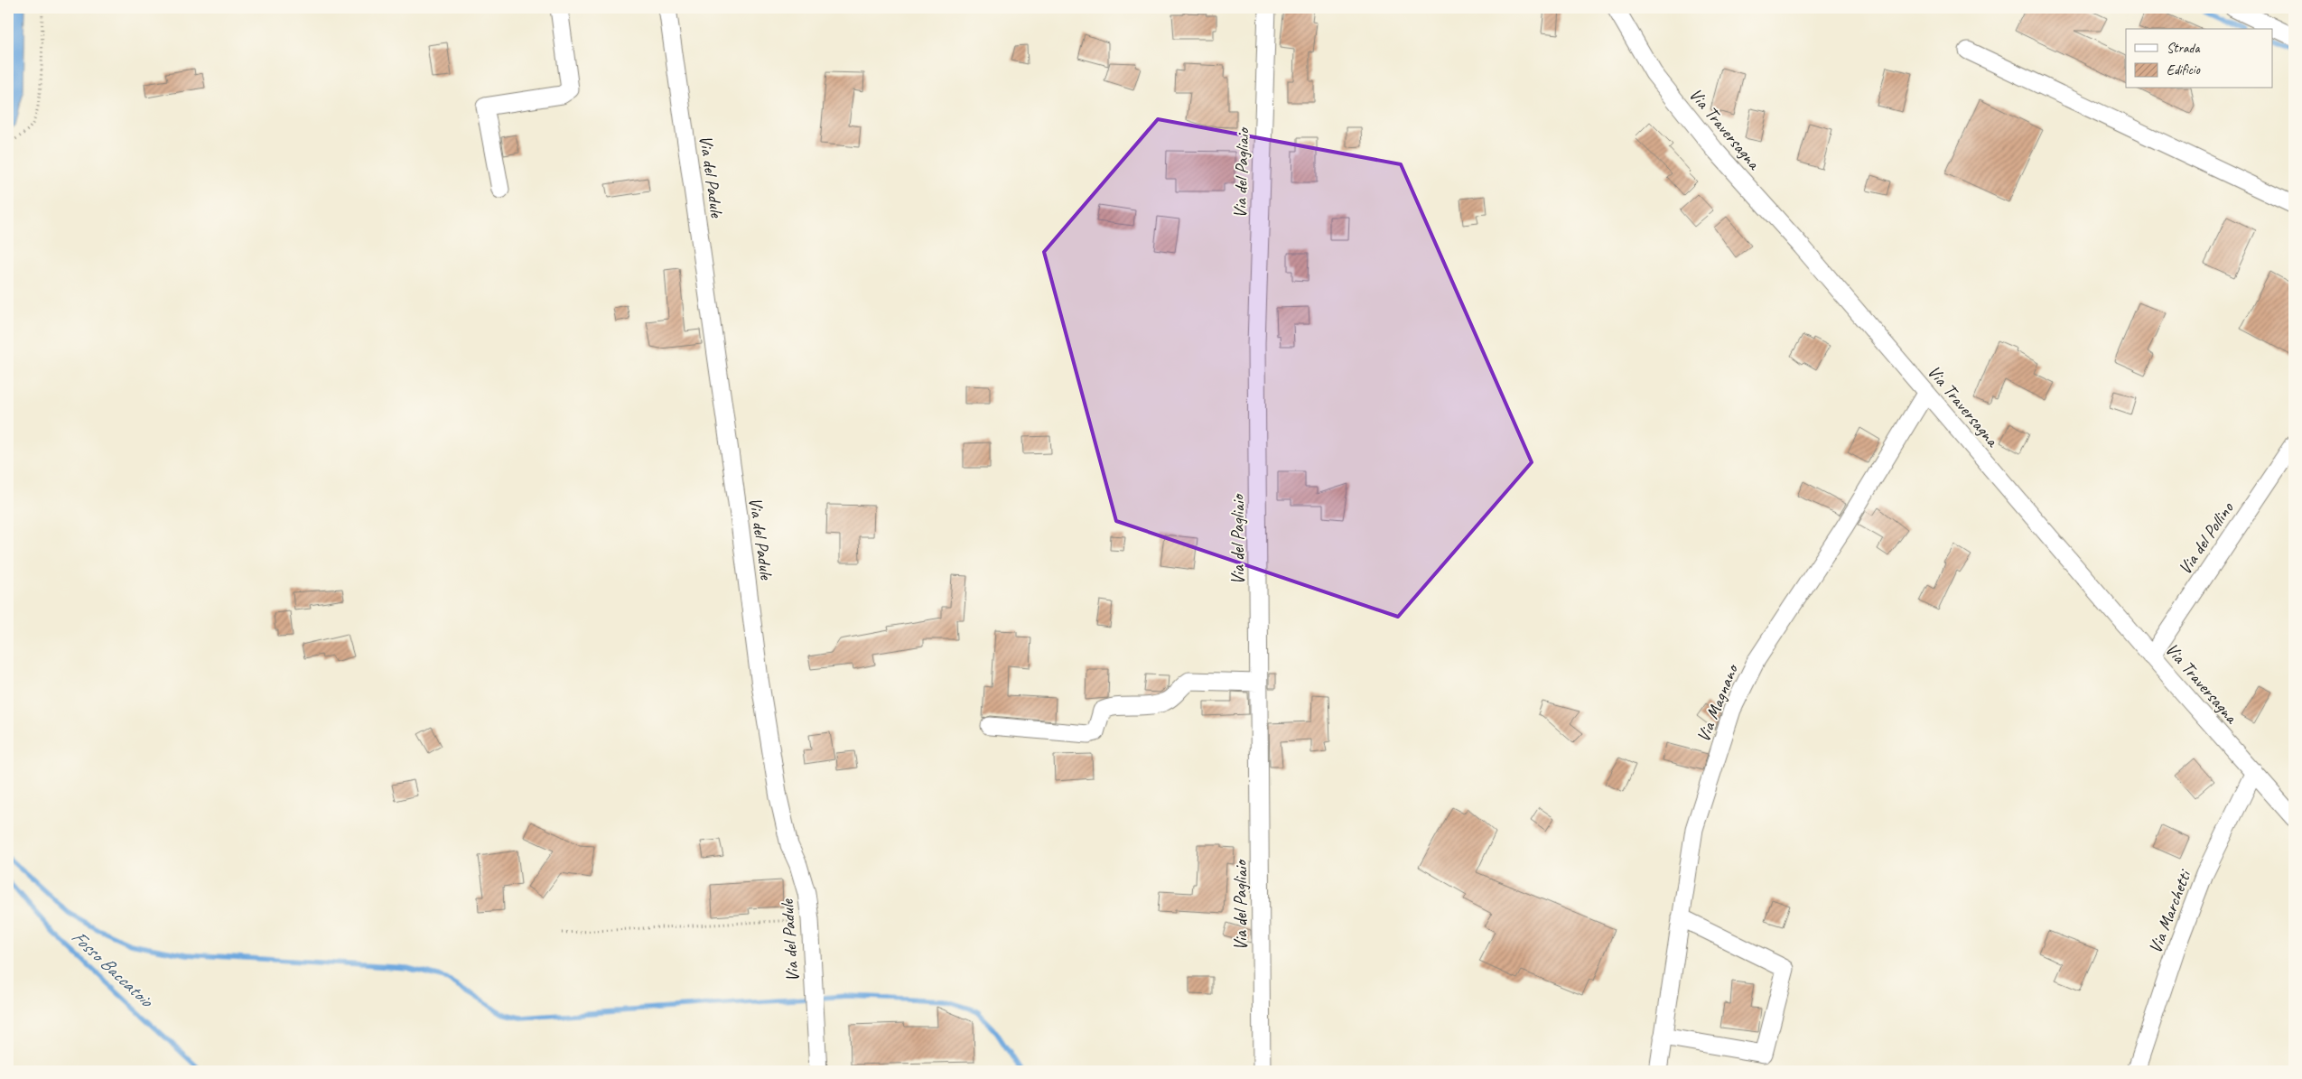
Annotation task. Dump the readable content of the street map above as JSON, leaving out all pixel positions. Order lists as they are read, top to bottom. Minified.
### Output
{"streets":{"street":["Via Traversagna","Via del Pagliaio","Via del Padule","Via del Pollino","Via Magnano","Via Marchetti"]},"crossings":[["Via Traversagna","Via del Pollino"],["Via Traversagna","Via Magnano"],["Via Traversagna","Via Marchetti"]],"water":["Fosso Baccatoio"],"legend":["Strada","Edificio"]}
